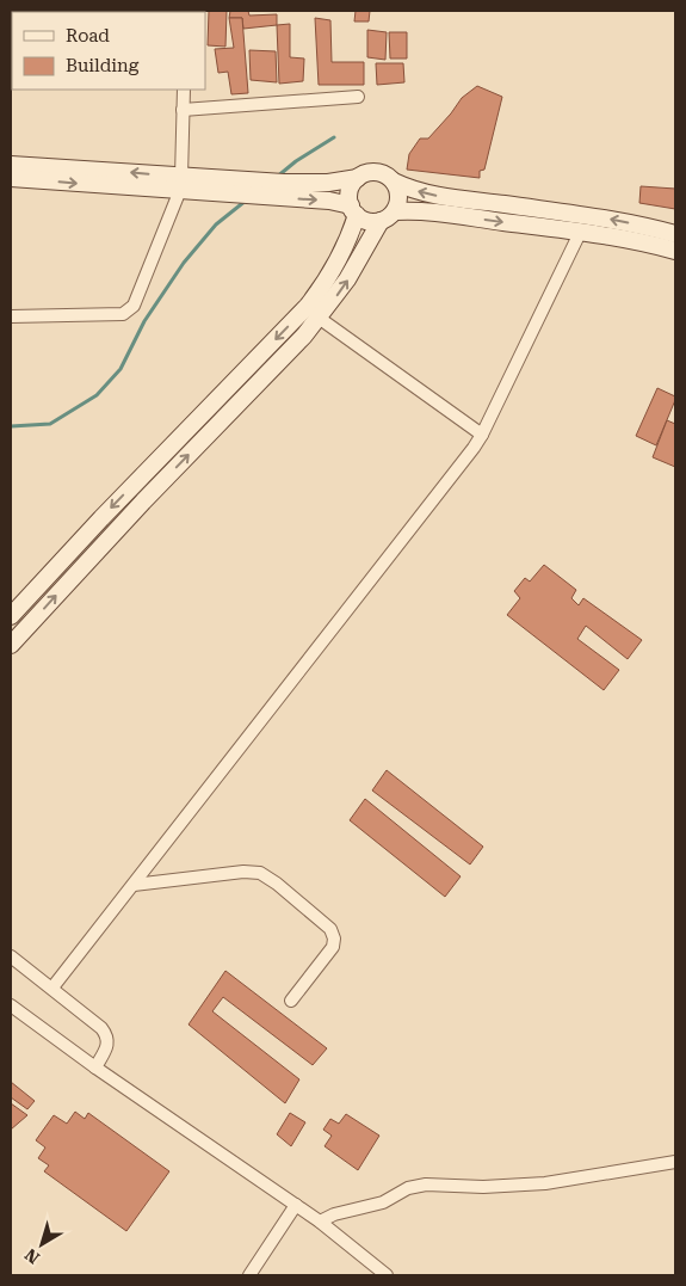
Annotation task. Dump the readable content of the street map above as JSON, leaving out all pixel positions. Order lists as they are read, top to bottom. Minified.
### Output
{"legend":["Road","Building"],"north":"bottom left"}
